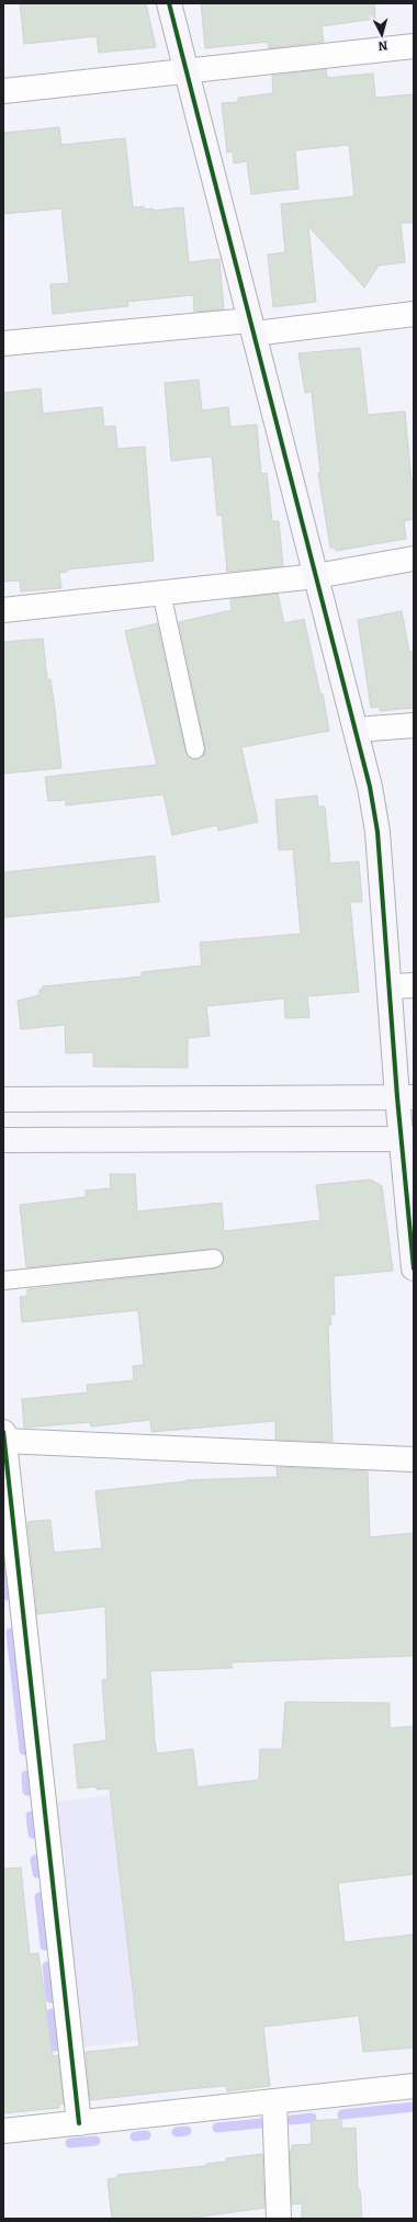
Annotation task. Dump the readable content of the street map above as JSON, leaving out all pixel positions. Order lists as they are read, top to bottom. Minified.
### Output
{"north":"bottom"}
